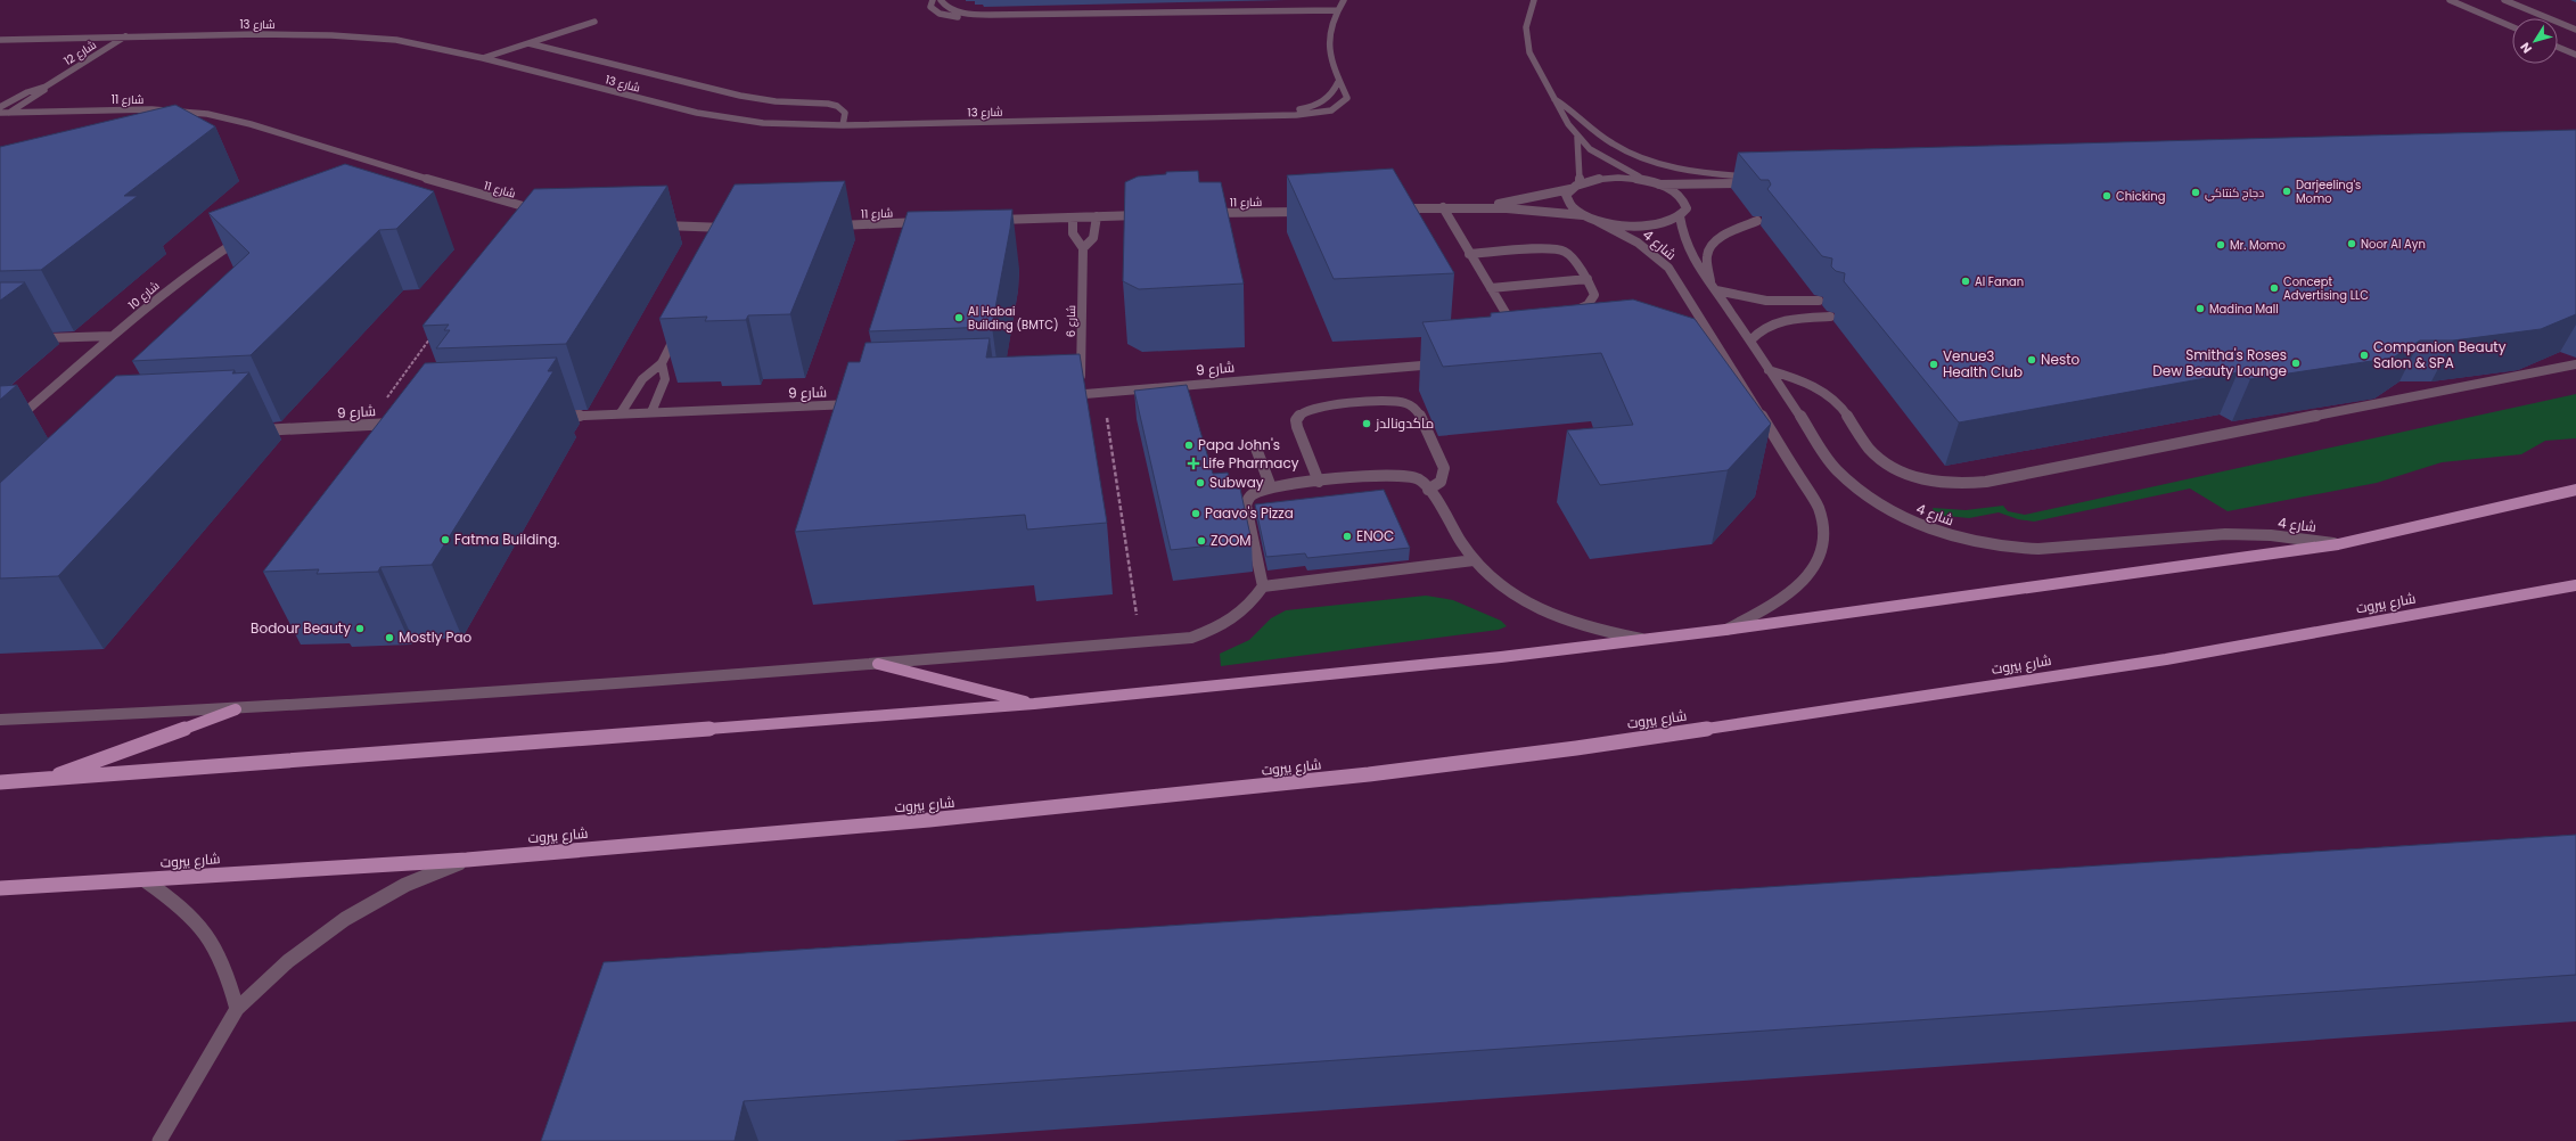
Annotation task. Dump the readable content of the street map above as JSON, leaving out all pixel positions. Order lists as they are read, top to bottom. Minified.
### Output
{"streets":{"main road":["شارع بيروت"],"street":["شارع 13","شارع 12","شارع 11","شارع 4","شارع 10","شارع 6","شارع 9"]},"crossings":[["شارع 13","شارع 12"],["شارع 12","شارع 11"],["شارع 6","شارع 9"]],"places":{"other":["Darjeeling's Momo","دجاج كنتاكي","Chicking","Noor Al Ayn","Mr. Momo","Al Fanan","Concept Advertising LLC","Madina Mall","Al Habai Building (BMTC)","Companion Beauty Salon & SPA","Nesto","Smitha's Roses Dew Beauty Lounge","Venue3 Health Club","ماكدونالدز","Papa John's","Subway","Paavo's Pizza","ENOC","Fatma Building.","ZOOM","Bodour Beauty","Mostly Pao"],"health":["Life Pharmacy"]},"north":"bottom left"}
